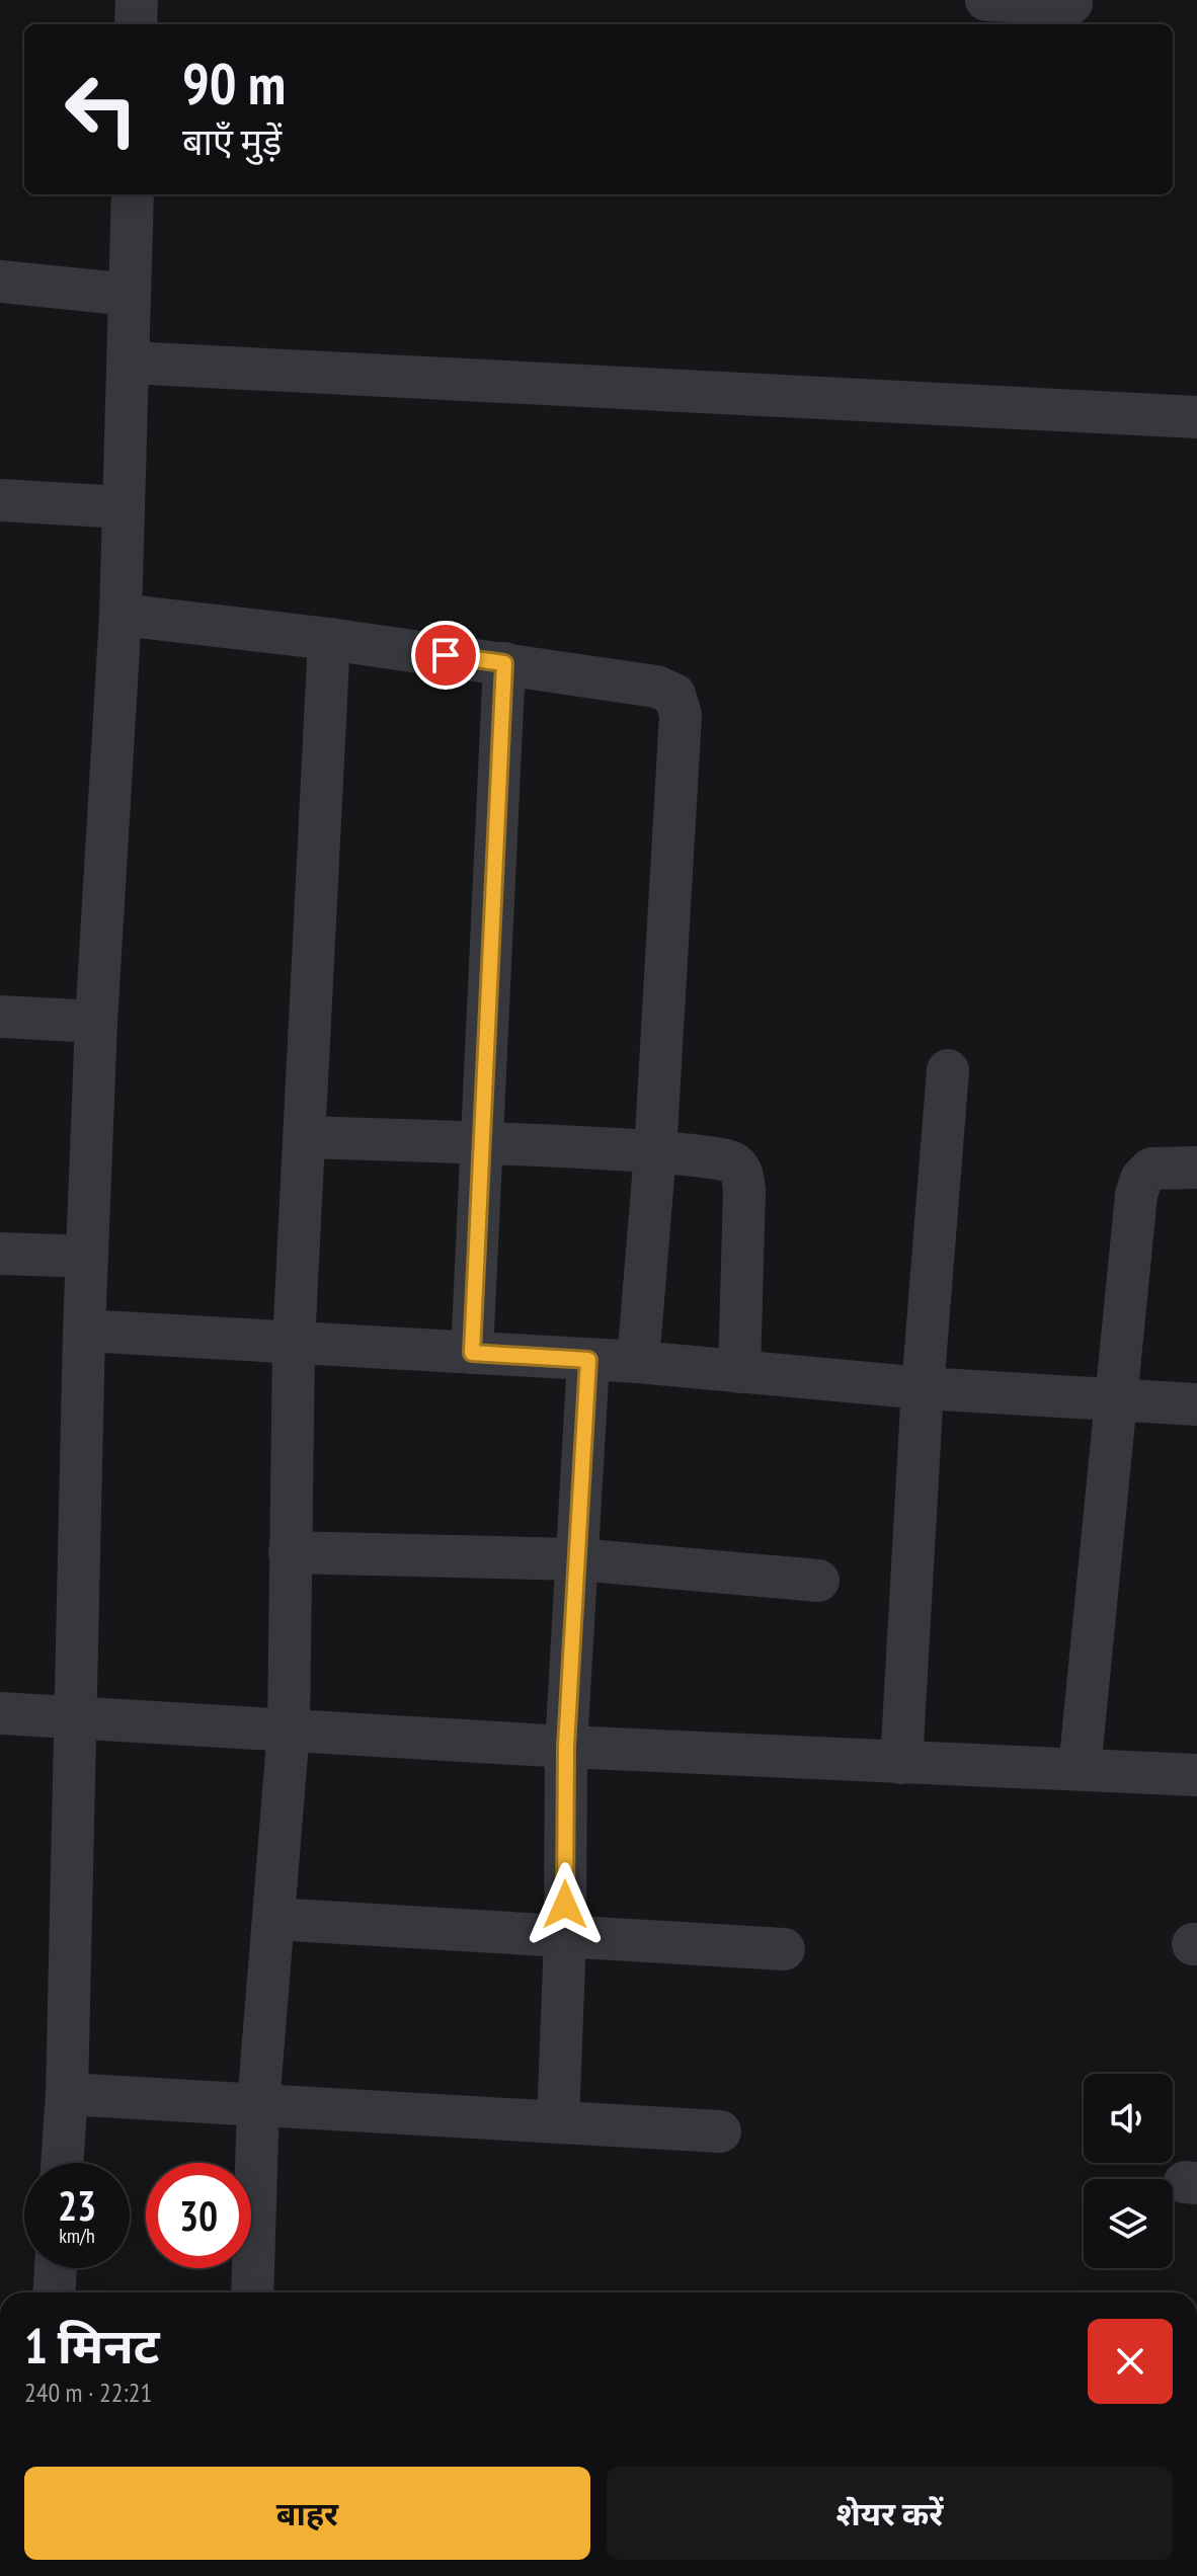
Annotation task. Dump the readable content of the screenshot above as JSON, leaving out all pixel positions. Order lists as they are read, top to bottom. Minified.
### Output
{"page":{"turn":["90 m","बाएँ मुड़ें"],"speed":"23 km/h","limit":"30","heading":["1 मिनट","240 m · 22:21"],"buttons":["बाहर","शेयर करें"]}}
